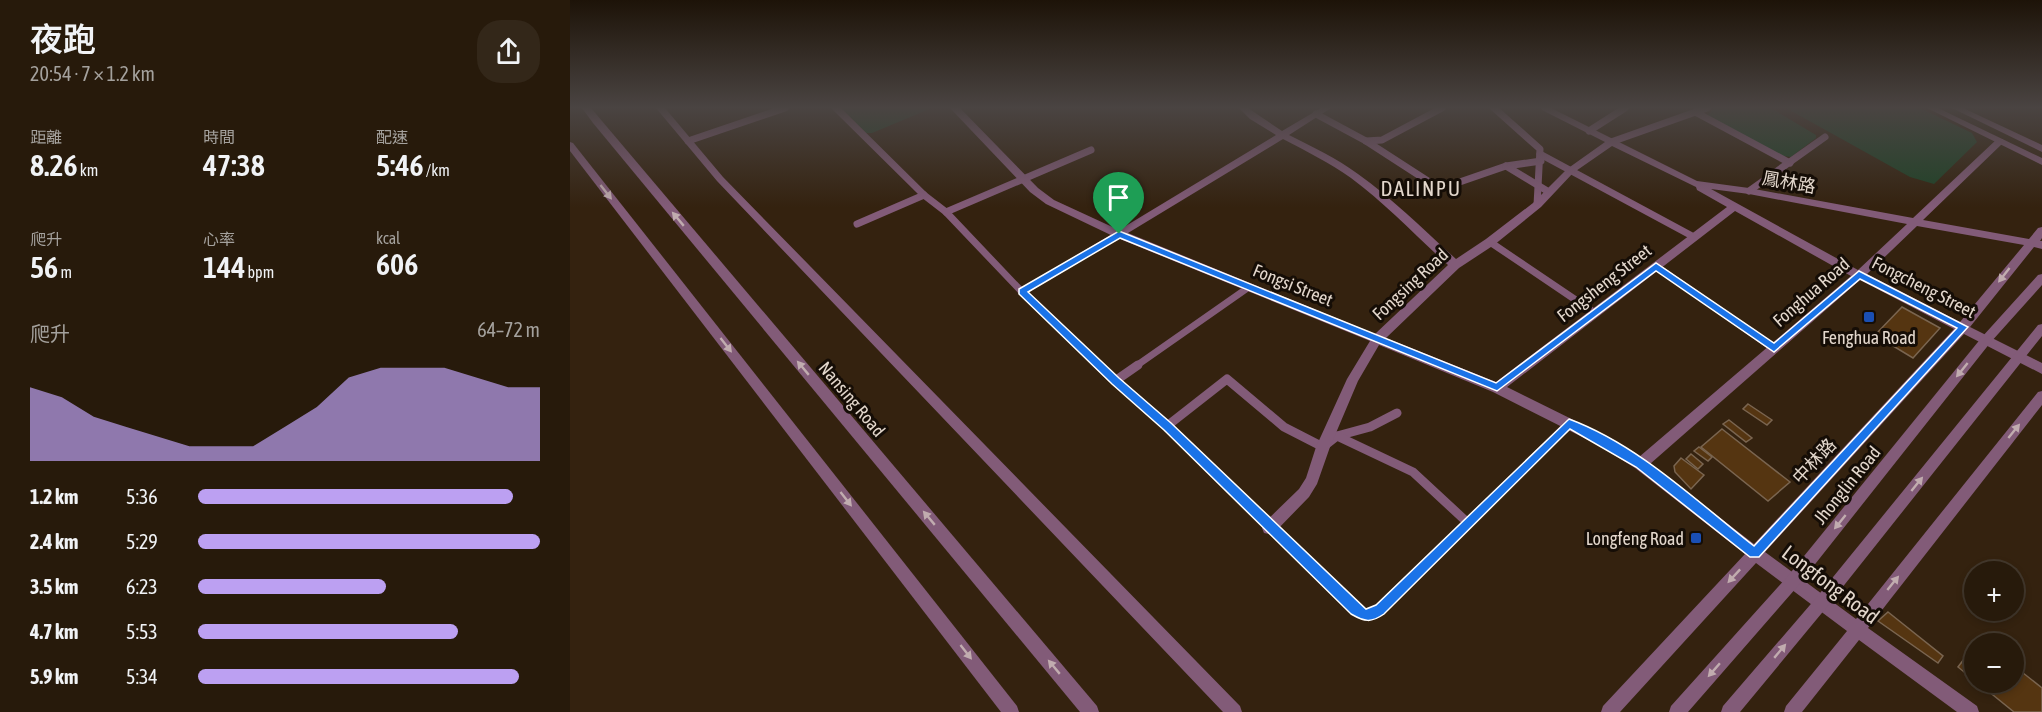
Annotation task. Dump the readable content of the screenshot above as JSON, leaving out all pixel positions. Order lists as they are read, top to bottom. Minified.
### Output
{"streets":{"street":["鳳林路","Fongsheng Street","Fongsing Road","Fongsi Street","Fongcheng Street","Fonghua Road","Nansing Road","中林路","Jhonglin Road","Longfong Road"]},"crossings":[["鳳林路","Fongsing Road"],["鳳林路","Fongcheng Street"],["鳳林路","Fonghua Road"],["鳳林路","中林路"],["Fongsheng Street","Fongsi Street"],["Fongsheng Street","Fongcheng Street"],["Fongsing Road","Fongsi Street"],["Fongsi Street","Fonghua Road"],["Fongsi Street","Longfong Road"],["Fongcheng Street","Fonghua Road"],["Fongcheng Street","中林路"],["Fongcheng Street","Jhonglin Road"],["Fonghua Road","Longfong Road"],["中林路","Longfong Road"],["Jhonglin Road","Longfong Road"]],"districts":["DALINPU"],"places":{"transit":["Fenghua Road","Longfeng Road"]},"page":{"heading":["夜跑","20:54 · 7 × 1.2 km"],"stats":[["距離","8.26 km"],["時間","47:38"],["配速","5:46 /km"],["爬升","56 m"],["心率","144 bpm"],["kcal","606"]],"chart":["爬升","64–72 m"],"list":[{"name":"1.2 km","note":"5:36"},{"name":"2.4 km","note":"5:29"},{"name":"3.5 km","note":"6:23"},{"name":"4.7 km","note":"5:53"},{"name":"5.9 km","note":"5:34"}],"map_buttons":["+","−"]}}
